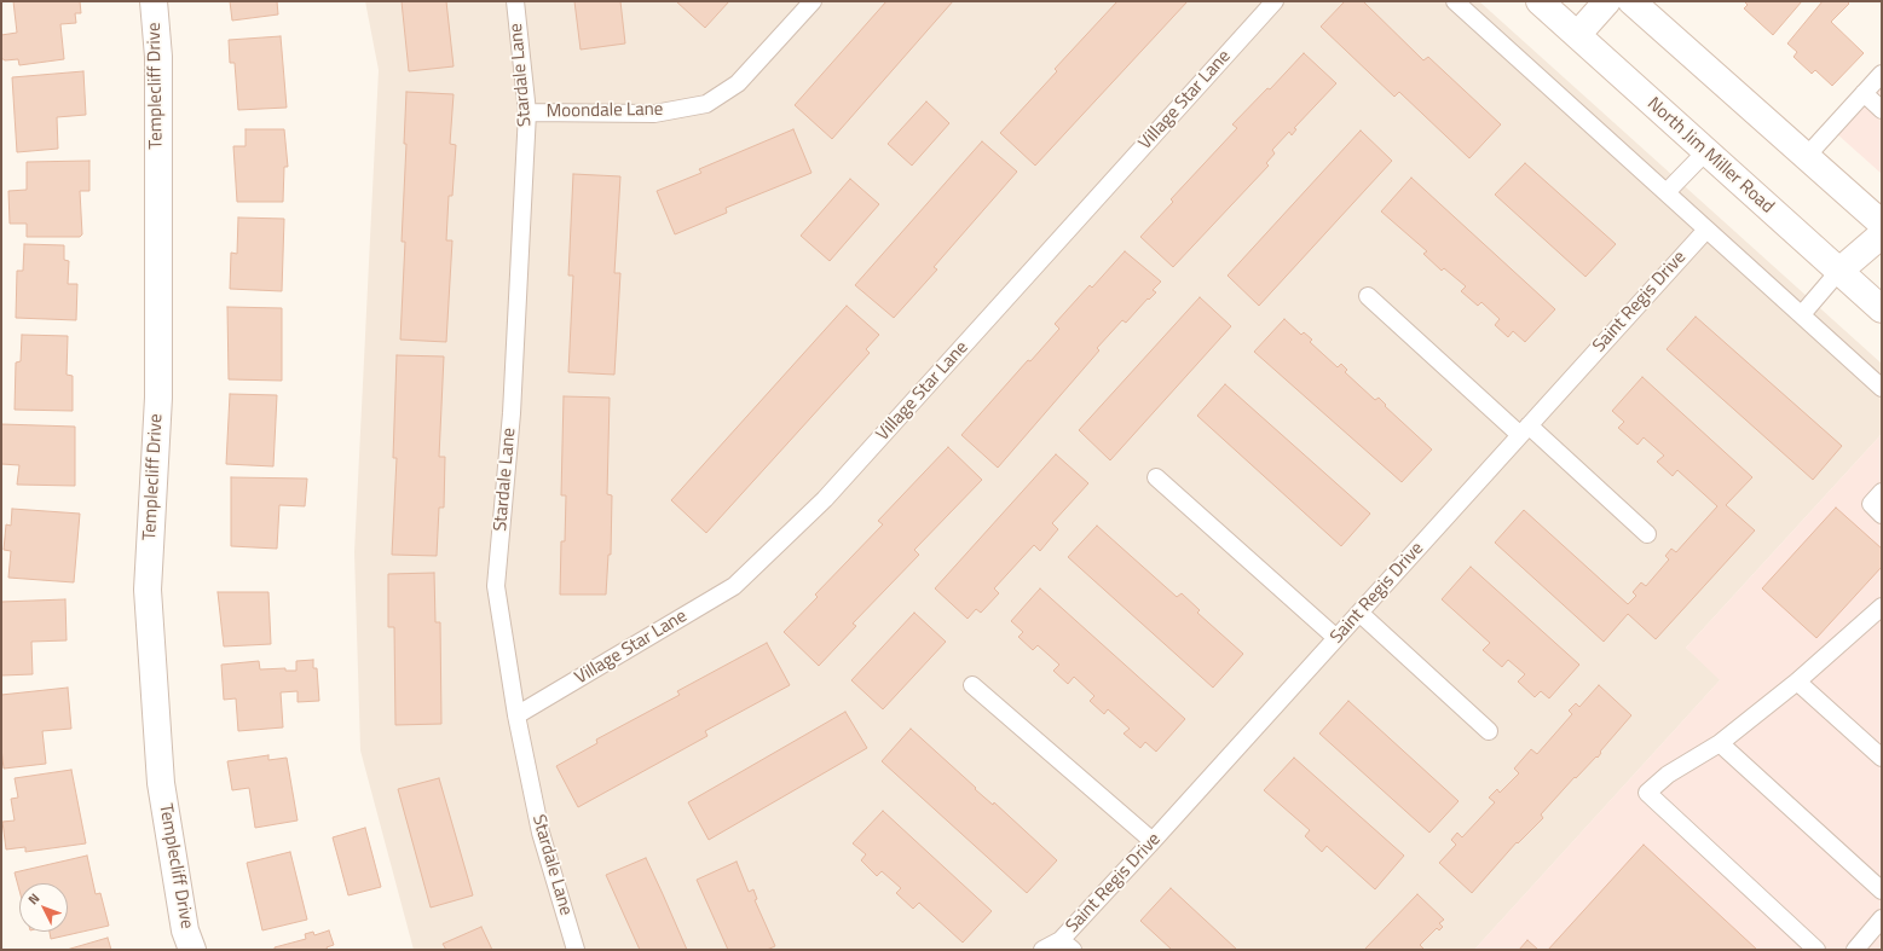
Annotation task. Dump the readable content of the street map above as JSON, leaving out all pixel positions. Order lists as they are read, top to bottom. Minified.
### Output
{"streets":{"street":["Templecliff Drive","North Jim Miller Road"],"lane":["Stardale Lane","Village Star Lane","Moondale Lane","Saint Regis Drive"]},"crossings":[["Stardale Lane","Village Star Lane"],["Stardale Lane","Moondale Lane"]],"north":"top left"}
